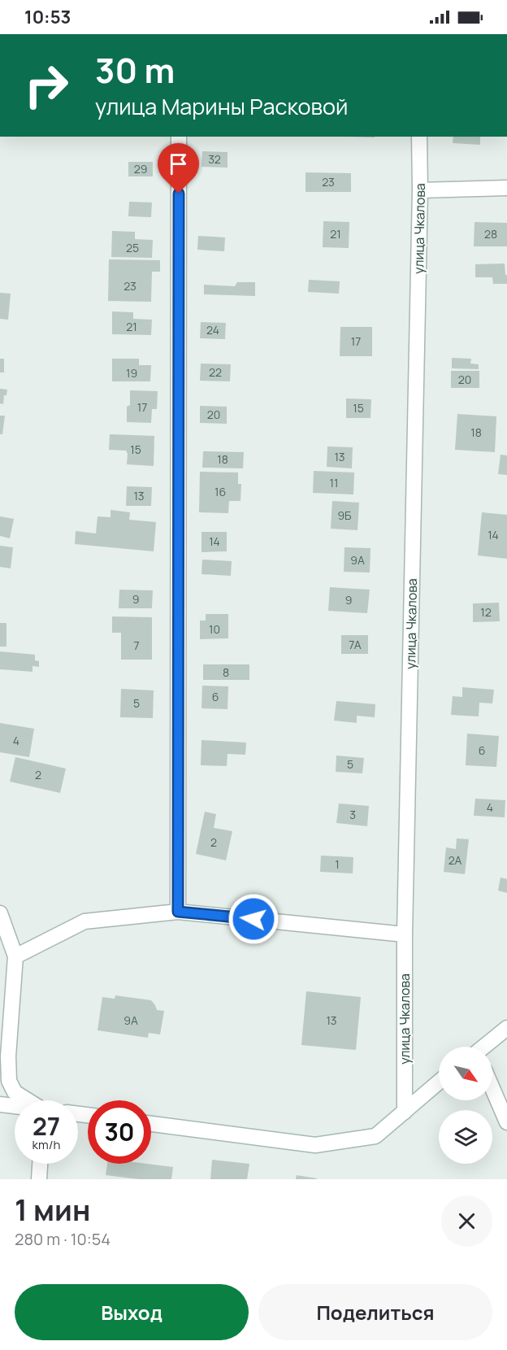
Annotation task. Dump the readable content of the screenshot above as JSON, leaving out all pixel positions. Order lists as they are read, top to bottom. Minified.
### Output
{"streets":{"street":["улица Чкалова"]},"house_numbers":["32","29","23","21","28","25","23","21","24","17","22","19","20","17","15","20","18","15","13","18","11","16","13","9Б","14","14","9А","9","9","12","10","7А","7","8","6","5","4","6","5","2","4","3","2","2А","1","9А","13"],"north":"bottom right","page":{"status":"10:53","turn":["30 m","улица Марины Расковой"],"speed":"27 km/h","limit":"30","heading":["1 мин","280 m · 10:54"],"buttons":["Выход","Поделиться"]}}
